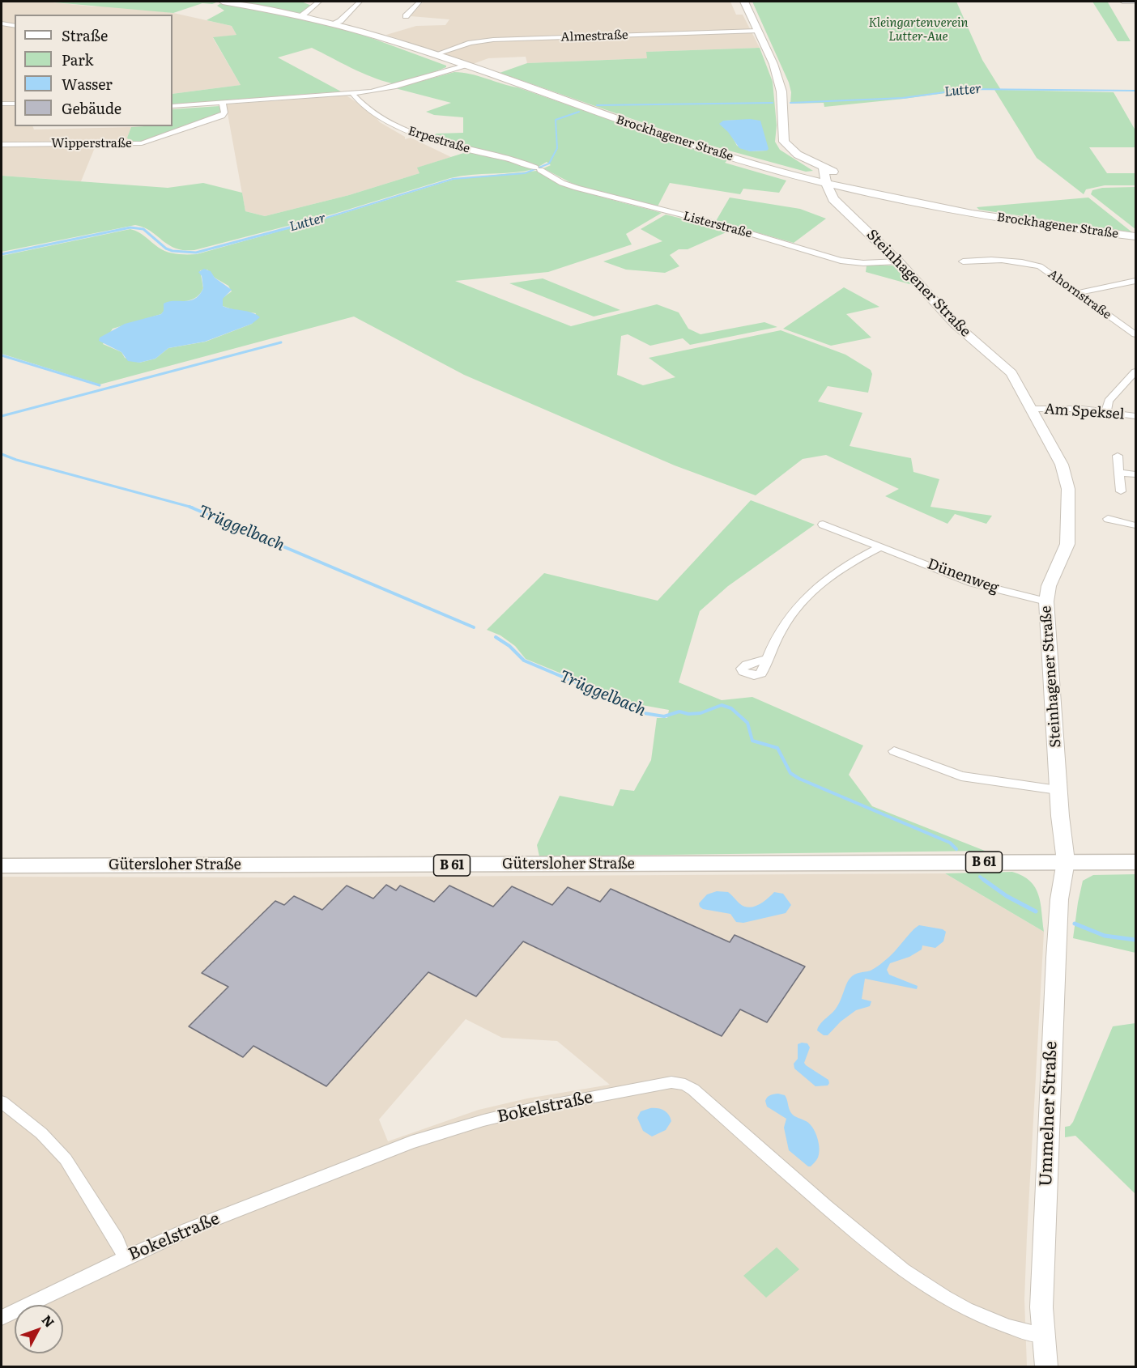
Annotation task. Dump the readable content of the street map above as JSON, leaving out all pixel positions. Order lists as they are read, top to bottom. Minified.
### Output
{"streets":{"main road":["Brockhagener Straße","Steinhagener Straße","B 61","Gütersloher Straße","Ummelner Straße"],"street":["Almestraße","Erpestraße","Wipperstraße","Listerstraße","Ahornstraße","Am Speksel","Dünenweg","Bokelstraße"]},"crossings":[["Almestraße","Brockhagener Straße"],["Brockhagener Straße","Steinhagener Straße"],["Erpestraße","Listerstraße"],["Listerstraße","Steinhagener Straße"],["Steinhagener Straße","Am Speksel"],["Steinhagener Straße","Dünenweg"],["Steinhagener Straße","Gütersloher Straße"],["Steinhagener Straße","Ummelner Straße"],["Gütersloher Straße","Ummelner Straße"],["Bokelstraße","Ummelner Straße"]],"water":["Lutter","Trüggelbach"],"parks":["Kleingartenverein Lutter-Aue"],"legend":["Straße","Park","Wasser","Gebäude"],"north":"top right"}
